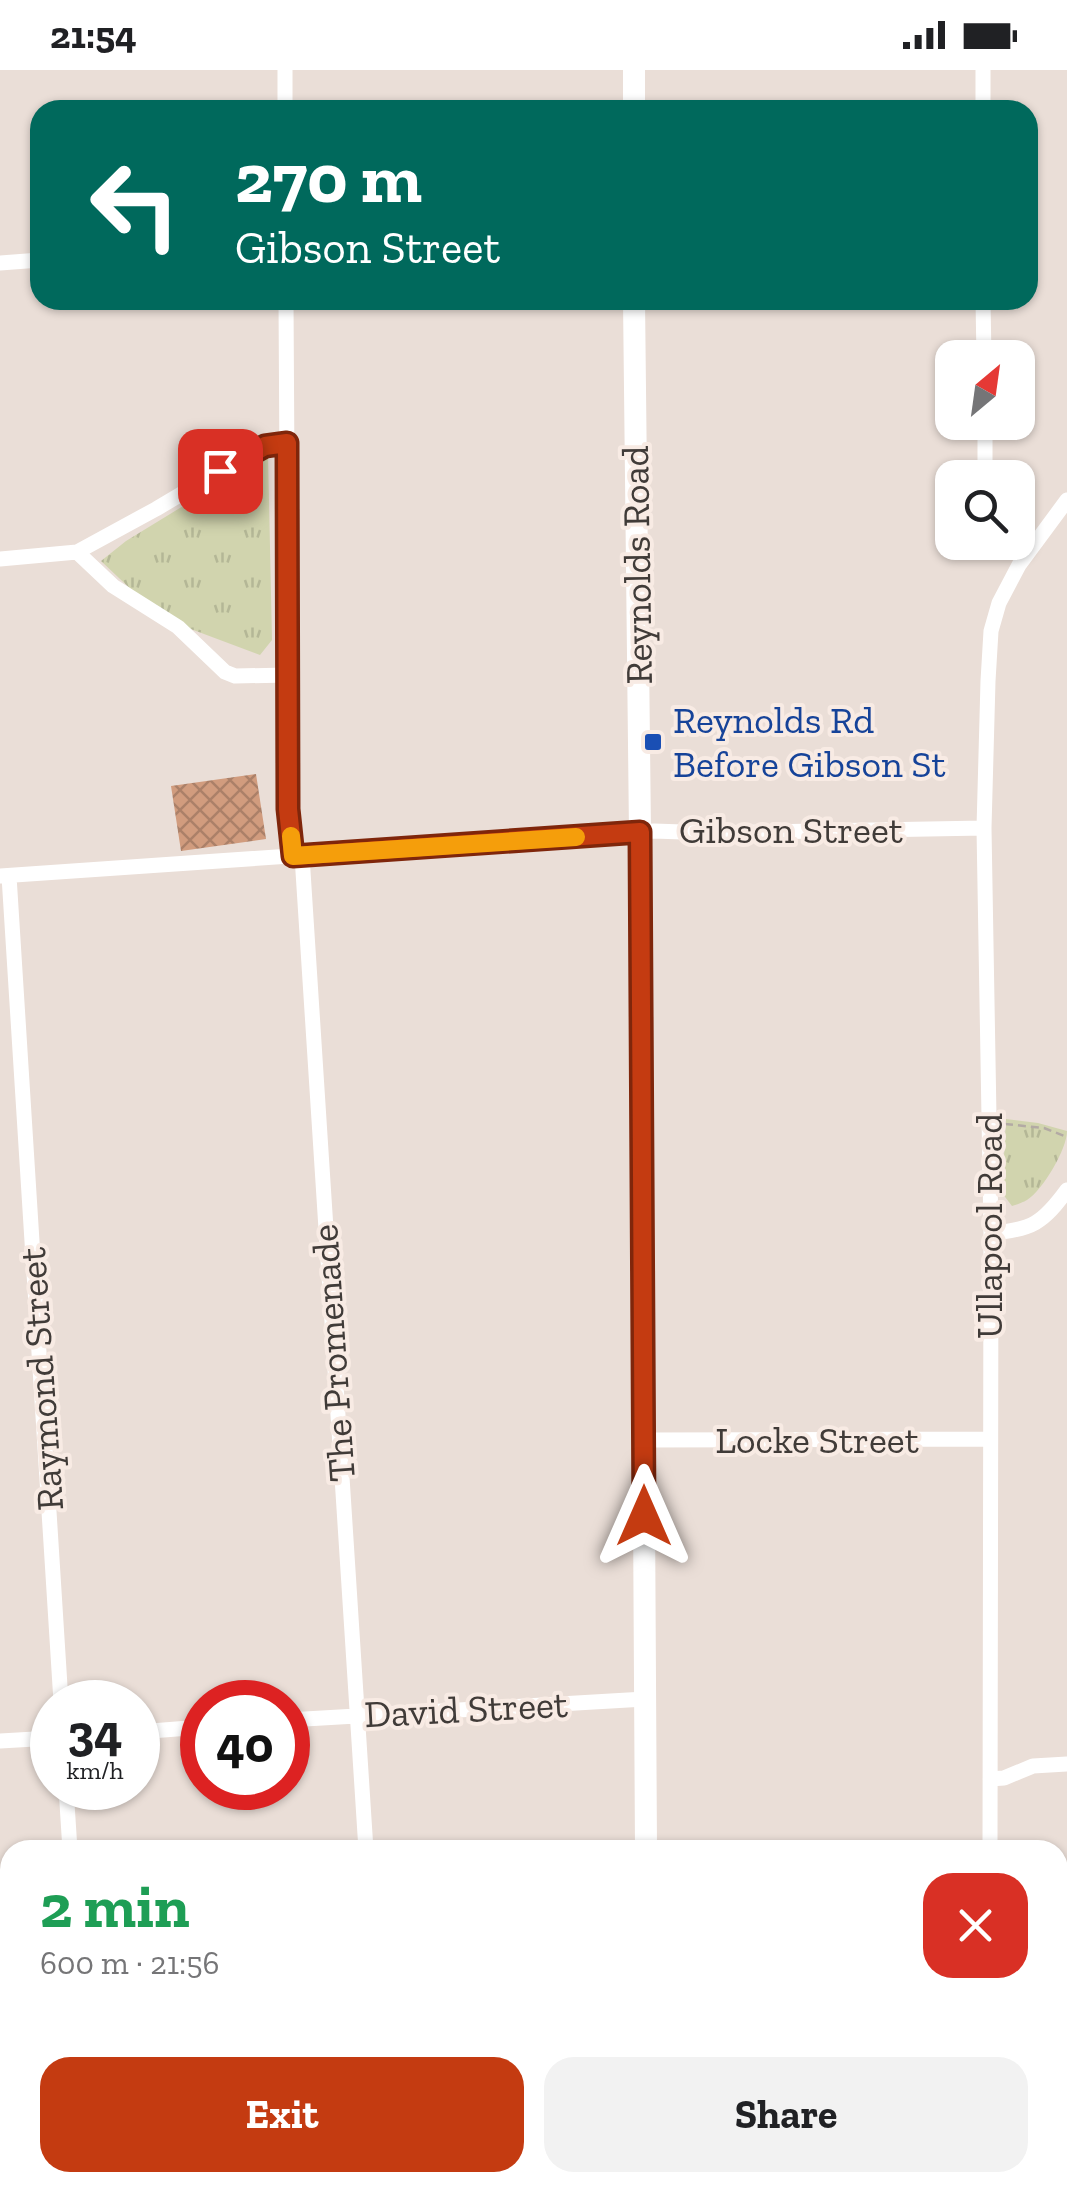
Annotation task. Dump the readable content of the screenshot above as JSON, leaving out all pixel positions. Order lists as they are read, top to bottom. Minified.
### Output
{"streets":{"street":["Reynolds Road","Gibson Street","Ullapool Road","The Promenade","Raymond Street","Locke Street","David Street"]},"crossings":[["Reynolds Road","Gibson Street"],["Reynolds Road","Locke Street"],["Reynolds Road","David Street"],["Gibson Street","Ullapool Road"],["Gibson Street","The Promenade"],["Gibson Street","Raymond Street"],["Ullapool Road","Locke Street"],["The Promenade","David Street"]],"places":{"transit":["Reynolds Rd Before Gibson St"]},"north":"top right","page":{"status":"21:54","turn":["270 m","Gibson Street"],"speed":"34 km/h","limit":"40","heading":["2 min","600 m · 21:56"],"buttons":["Exit","Share"]}}
